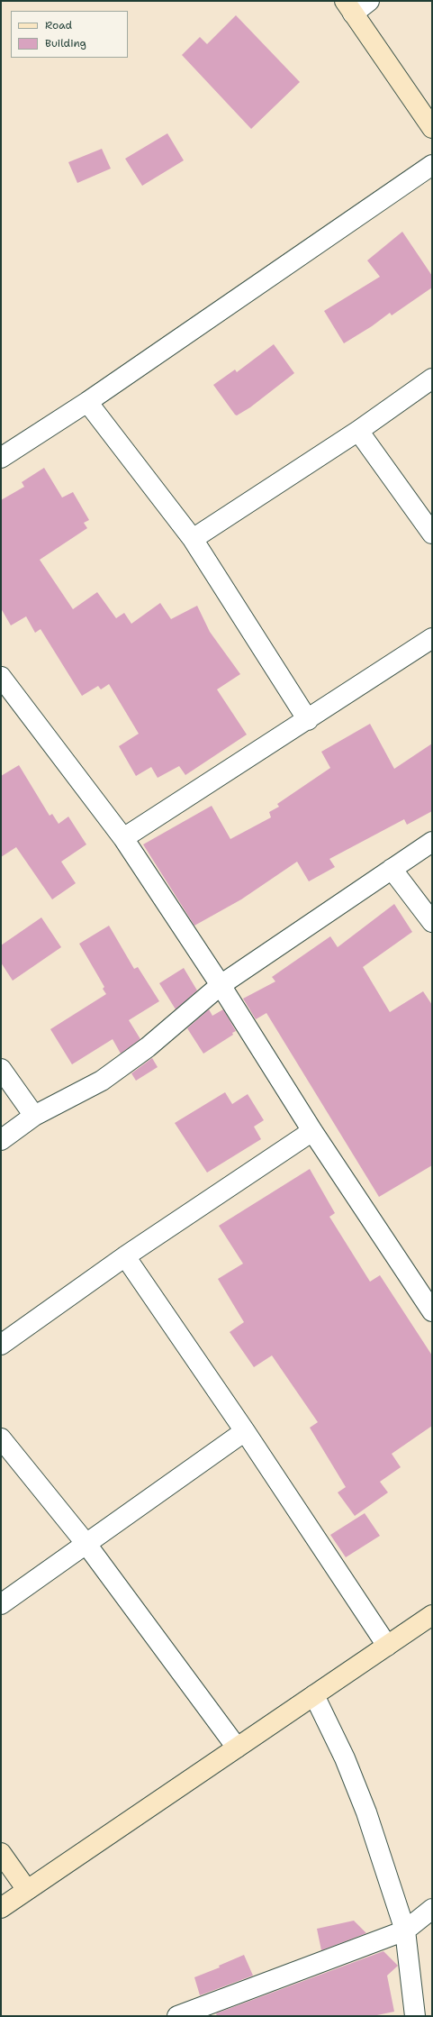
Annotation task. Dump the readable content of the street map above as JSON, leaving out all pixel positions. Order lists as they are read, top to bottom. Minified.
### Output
{"legend":["Road","Building"]}
